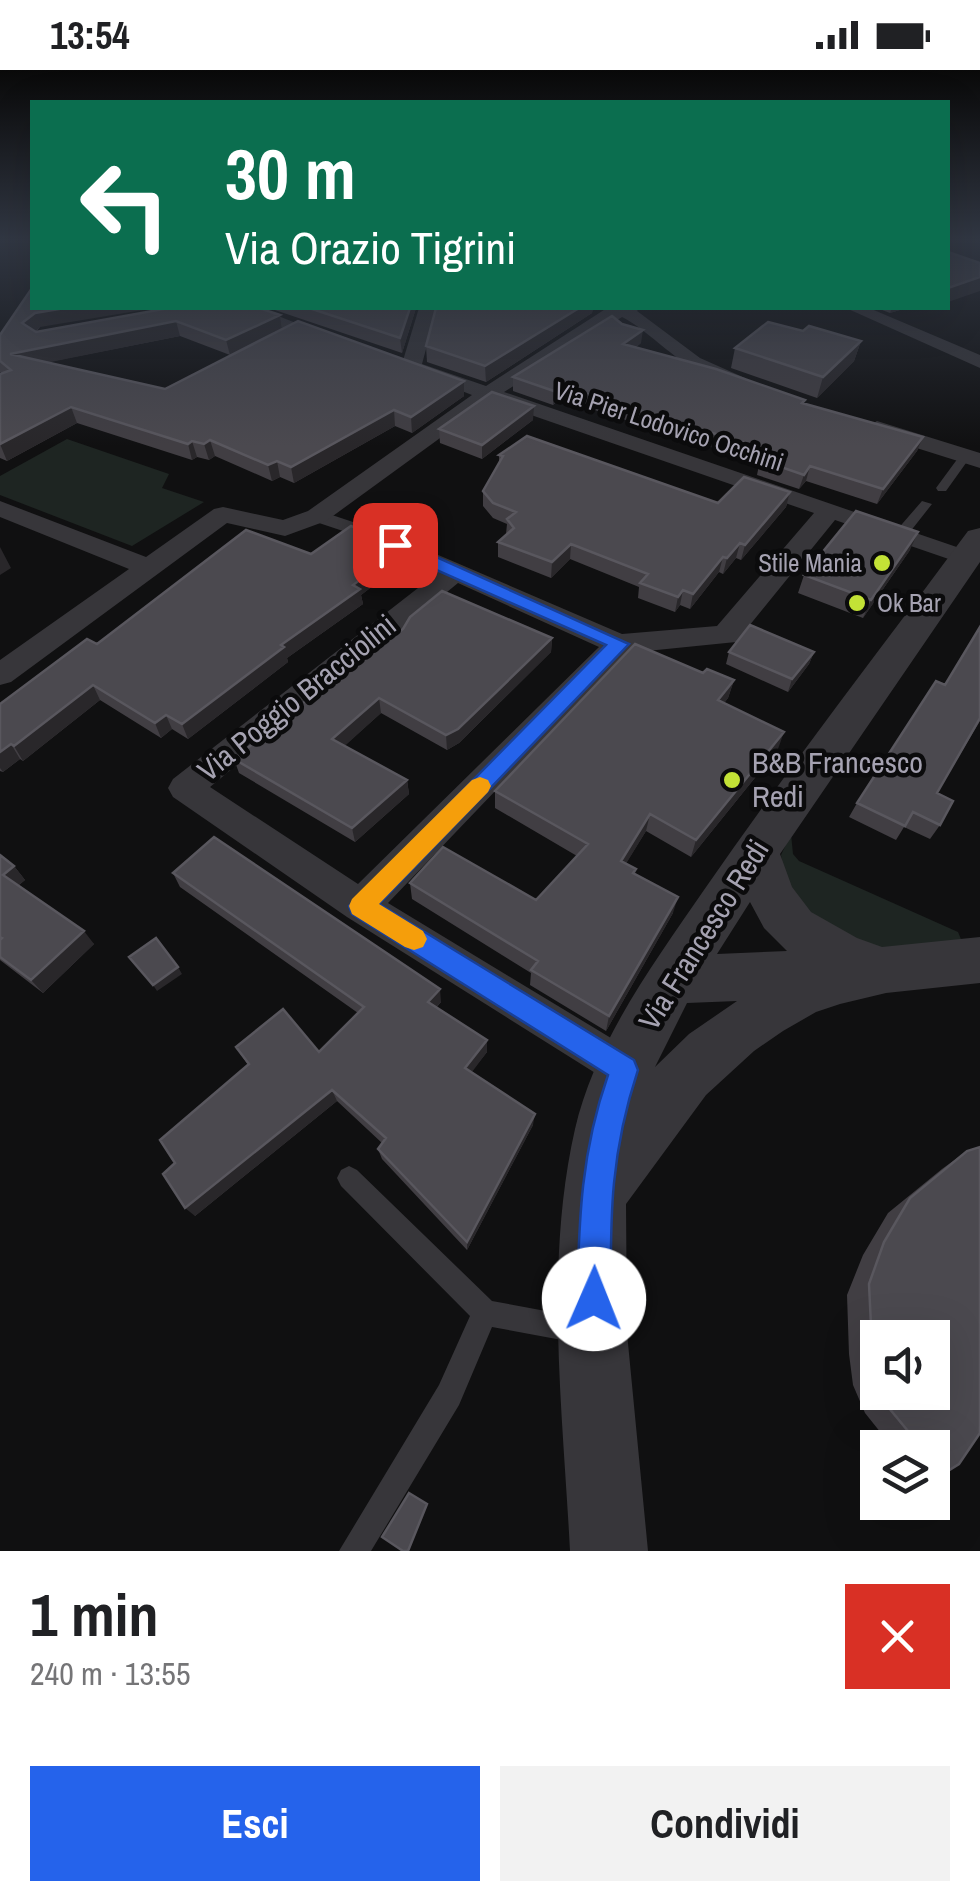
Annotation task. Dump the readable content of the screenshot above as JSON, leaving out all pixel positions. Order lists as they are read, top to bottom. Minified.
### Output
{"streets":{"street":["Via Pier Lodovico Occhini","Via Poggio Bracciolini","Via Francesco Redi"]},"crossings":[["Via Pier Lodovico Occhini","Via Francesco Redi"]],"places":["Stile Mania","Ok Bar","B&B Francesco Redi"],"page":{"status":"13:54","turn":["30 m","Via Orazio Tigrini"],"heading":["1 min","240 m · 13:55"],"buttons":["Esci","Condividi"]}}
